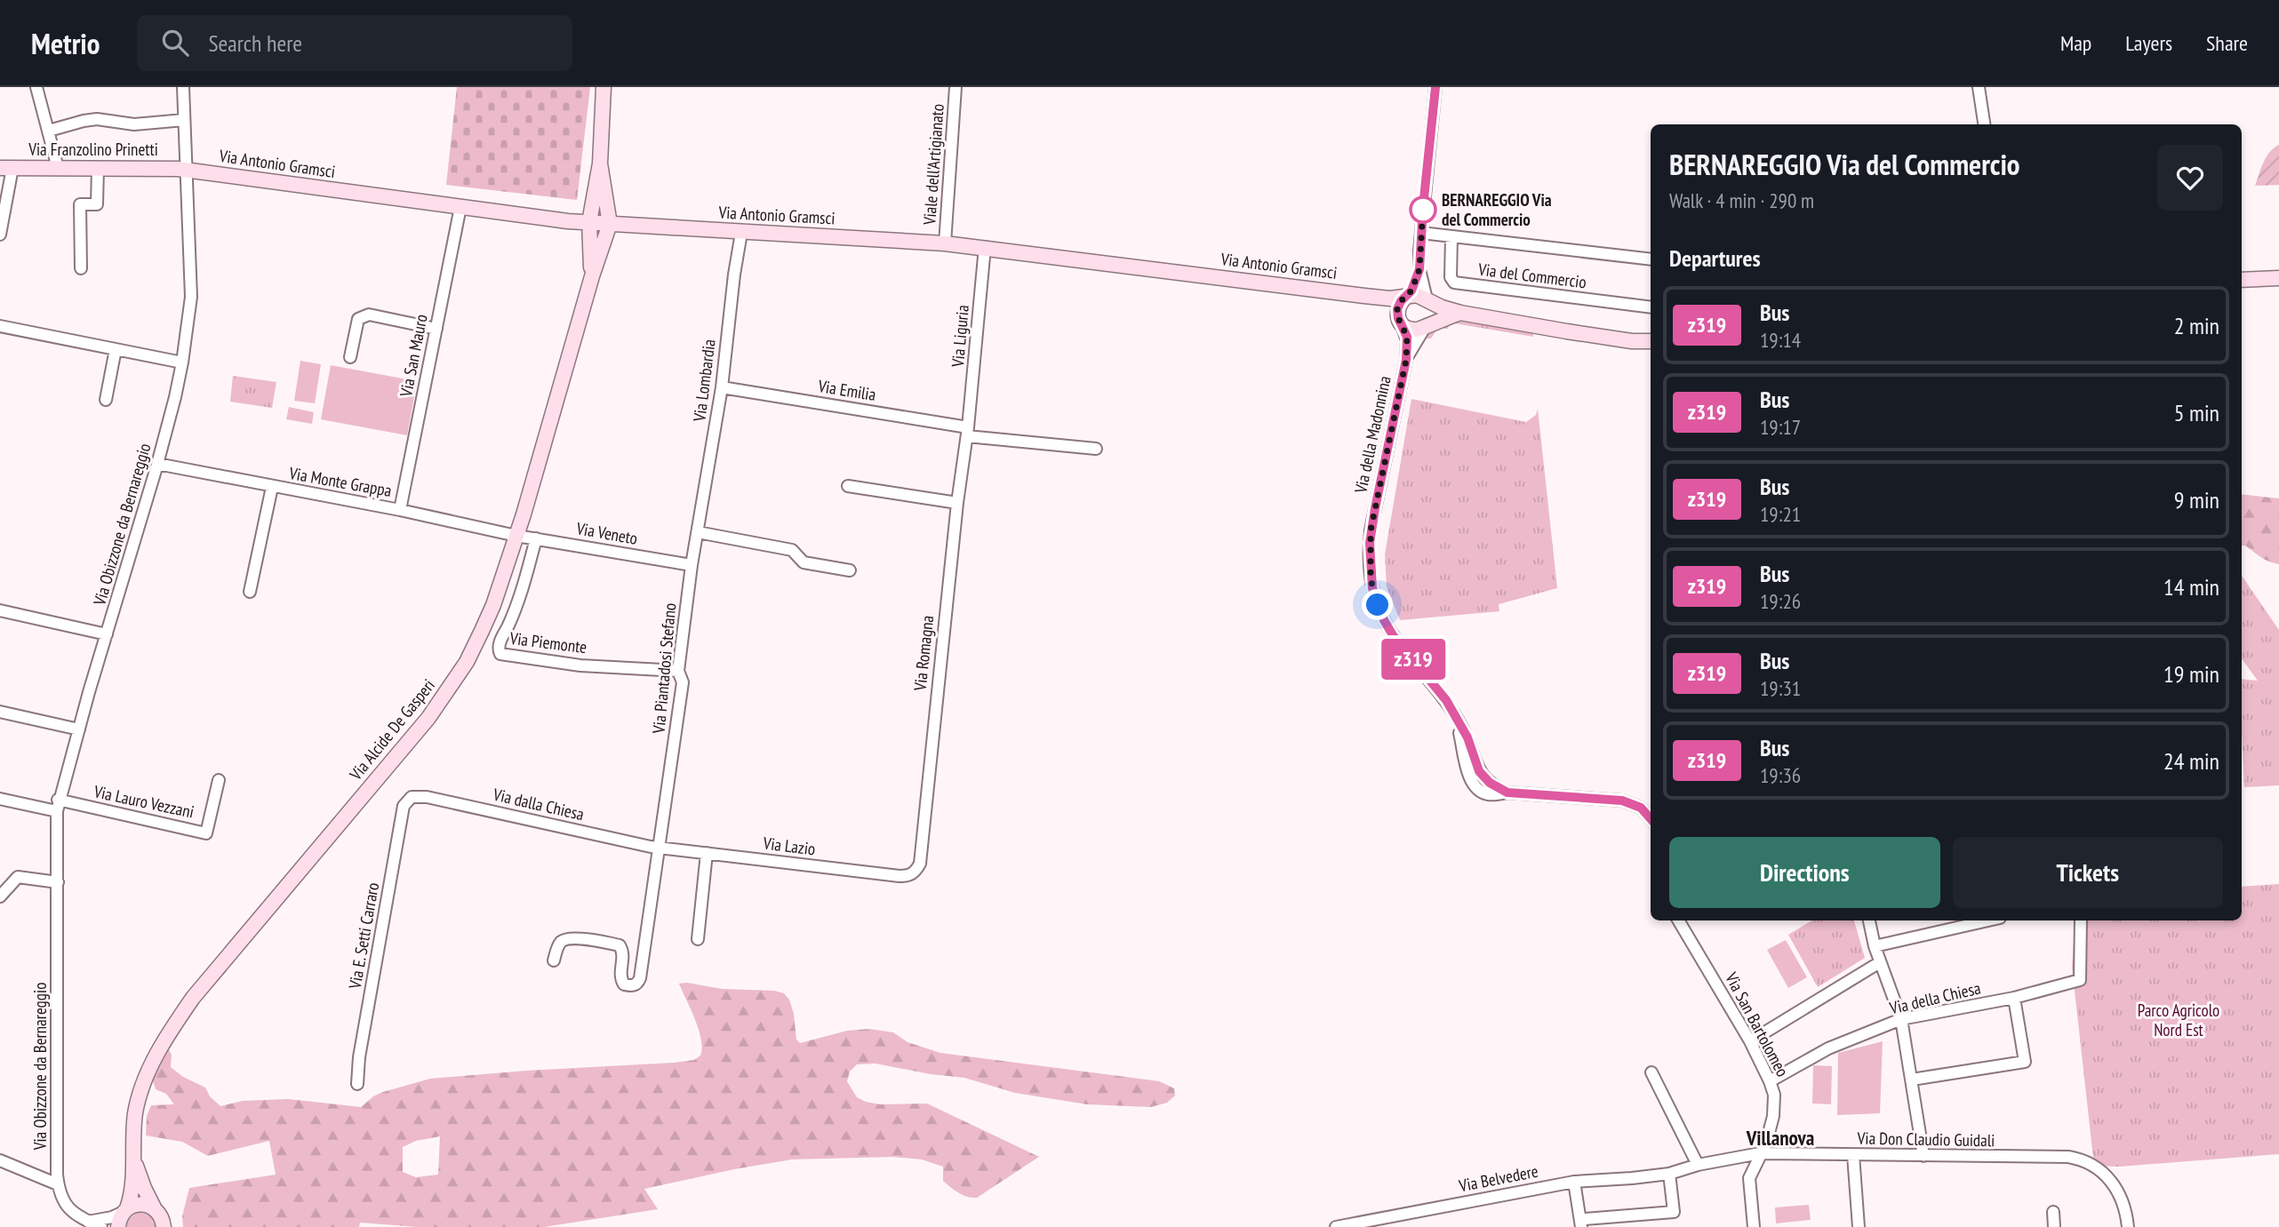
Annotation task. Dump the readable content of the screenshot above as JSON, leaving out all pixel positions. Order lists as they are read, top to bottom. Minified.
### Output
{"streets":{"street":["Via Franzolino Prinetti","Via Antonio Gramsci","Viale dell'Artigianato","Via del Commercio","Via Liguria","Via San Mauro","Via Lombardia","Via Emilia","Via della Madonnina","Via Monte Grappa","Via Obizzone da Bernareggio","Via Veneto","Via Piemonte","Via Romagna","Via Piantadosi Stefano","Via Alcide De Gasperi","Via Lauro Vezzani","Via dalla Chiesa","Via Lazio","Via E. Setti Carraro","Via della Chiesa","Via San Bartolomeo","Via Don Claudio Guidali","Via Belvedere"]},"crossings":[["Via Franzolino Prinetti","Via Antonio Gramsci"],["Via Franzolino Prinetti","Via Obizzone da Bernareggio"],["Via Antonio Gramsci","Viale dell'Artigianato"],["Via Antonio Gramsci","Via Liguria"],["Via Antonio Gramsci","Via San Mauro"],["Via Antonio Gramsci","Via Lombardia"],["Via Antonio Gramsci","Via della Madonnina"],["Via Antonio Gramsci","Via Obizzone da Bernareggio"],["Via Antonio Gramsci","Via Alcide De Gasperi"],["Via Liguria","Via Emilia"],["Via Liguria","Via Romagna"],["Via San Mauro","Via Monte Grappa"],["Via Lombardia","Via Emilia"],["Via Lombardia","Via Veneto"],["Via Lombardia","Via Piantadosi Stefano"],["Via Emilia","Via Romagna"],["Via Monte Grappa","Via Obizzone da Bernareggio"],["Via Monte Grappa","Via Veneto"],["Via Monte Grappa","Via Alcide De Gasperi"],["Via Obizzone da Bernareggio","Via Lauro Vezzani"],["Via Veneto","Via Piemonte"],["Via Veneto","Via Piantadosi Stefano"],["Via Veneto","Via Alcide De Gasperi"],["Via Piemonte","Via Piantadosi Stefano"],["Via Romagna","Via Lazio"],["Via Piantadosi Stefano","Via dalla Chiesa"],["Via Piantadosi Stefano","Via Lazio"],["Via dalla Chiesa","Via Lazio"],["Via dalla Chiesa","Via E. Setti Carraro"],["Via della Chiesa","Via San Bartolomeo"],["Via San Bartolomeo","Via Don Claudio Guidali"],["Via San Bartolomeo","Via Belvedere"],["Via Don Claudio Guidali","Via Belvedere"]],"districts":["Villanova"],"parks":["Parco Agricolo Nord Est"],"places":["BERNAREGGIO Via del Commercio"],"lines":["bus line z319"],"page":{"header":"Metrio","search":"Search here","nav":["Map","Layers","Share"],"on_map":"z319","heading":[["BERNAREGGIO Via del Commercio","Walk · 4 min · 290 m"],"Departures"],"list":[{"mark":"z319","name":"Bus","note":"19:14","value":"2 min"},{"mark":"z319","name":"Bus","note":"19:17","value":"5 min"},{"mark":"z319","name":"Bus","note":"19:21","value":"9 min"},{"mark":"z319","name":"Bus","note":"19:26","value":"14 min"},{"mark":"z319","name":"Bus","note":"19:31","value":"19 min"},{"mark":"z319","name":"Bus","note":"19:36","value":"24 min"}],"buttons":["Directions","Tickets"]}}
